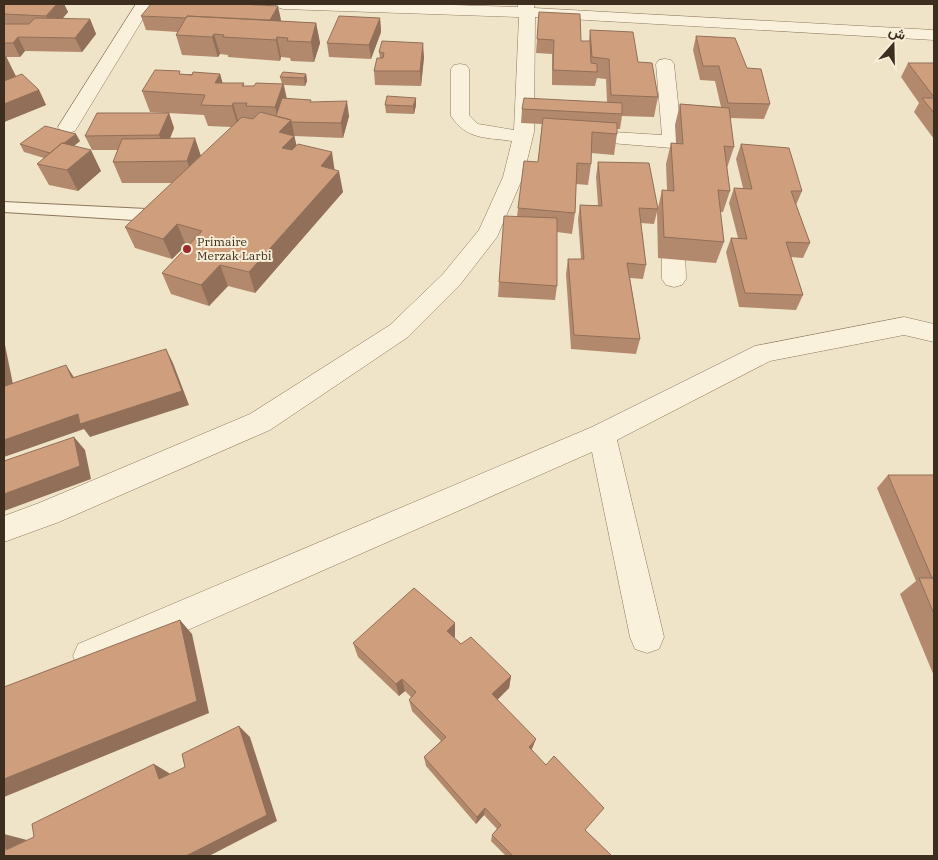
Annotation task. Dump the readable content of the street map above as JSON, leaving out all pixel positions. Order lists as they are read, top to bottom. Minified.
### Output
{"places":["Primaire Merzak Larbi"],"north":"top"}
